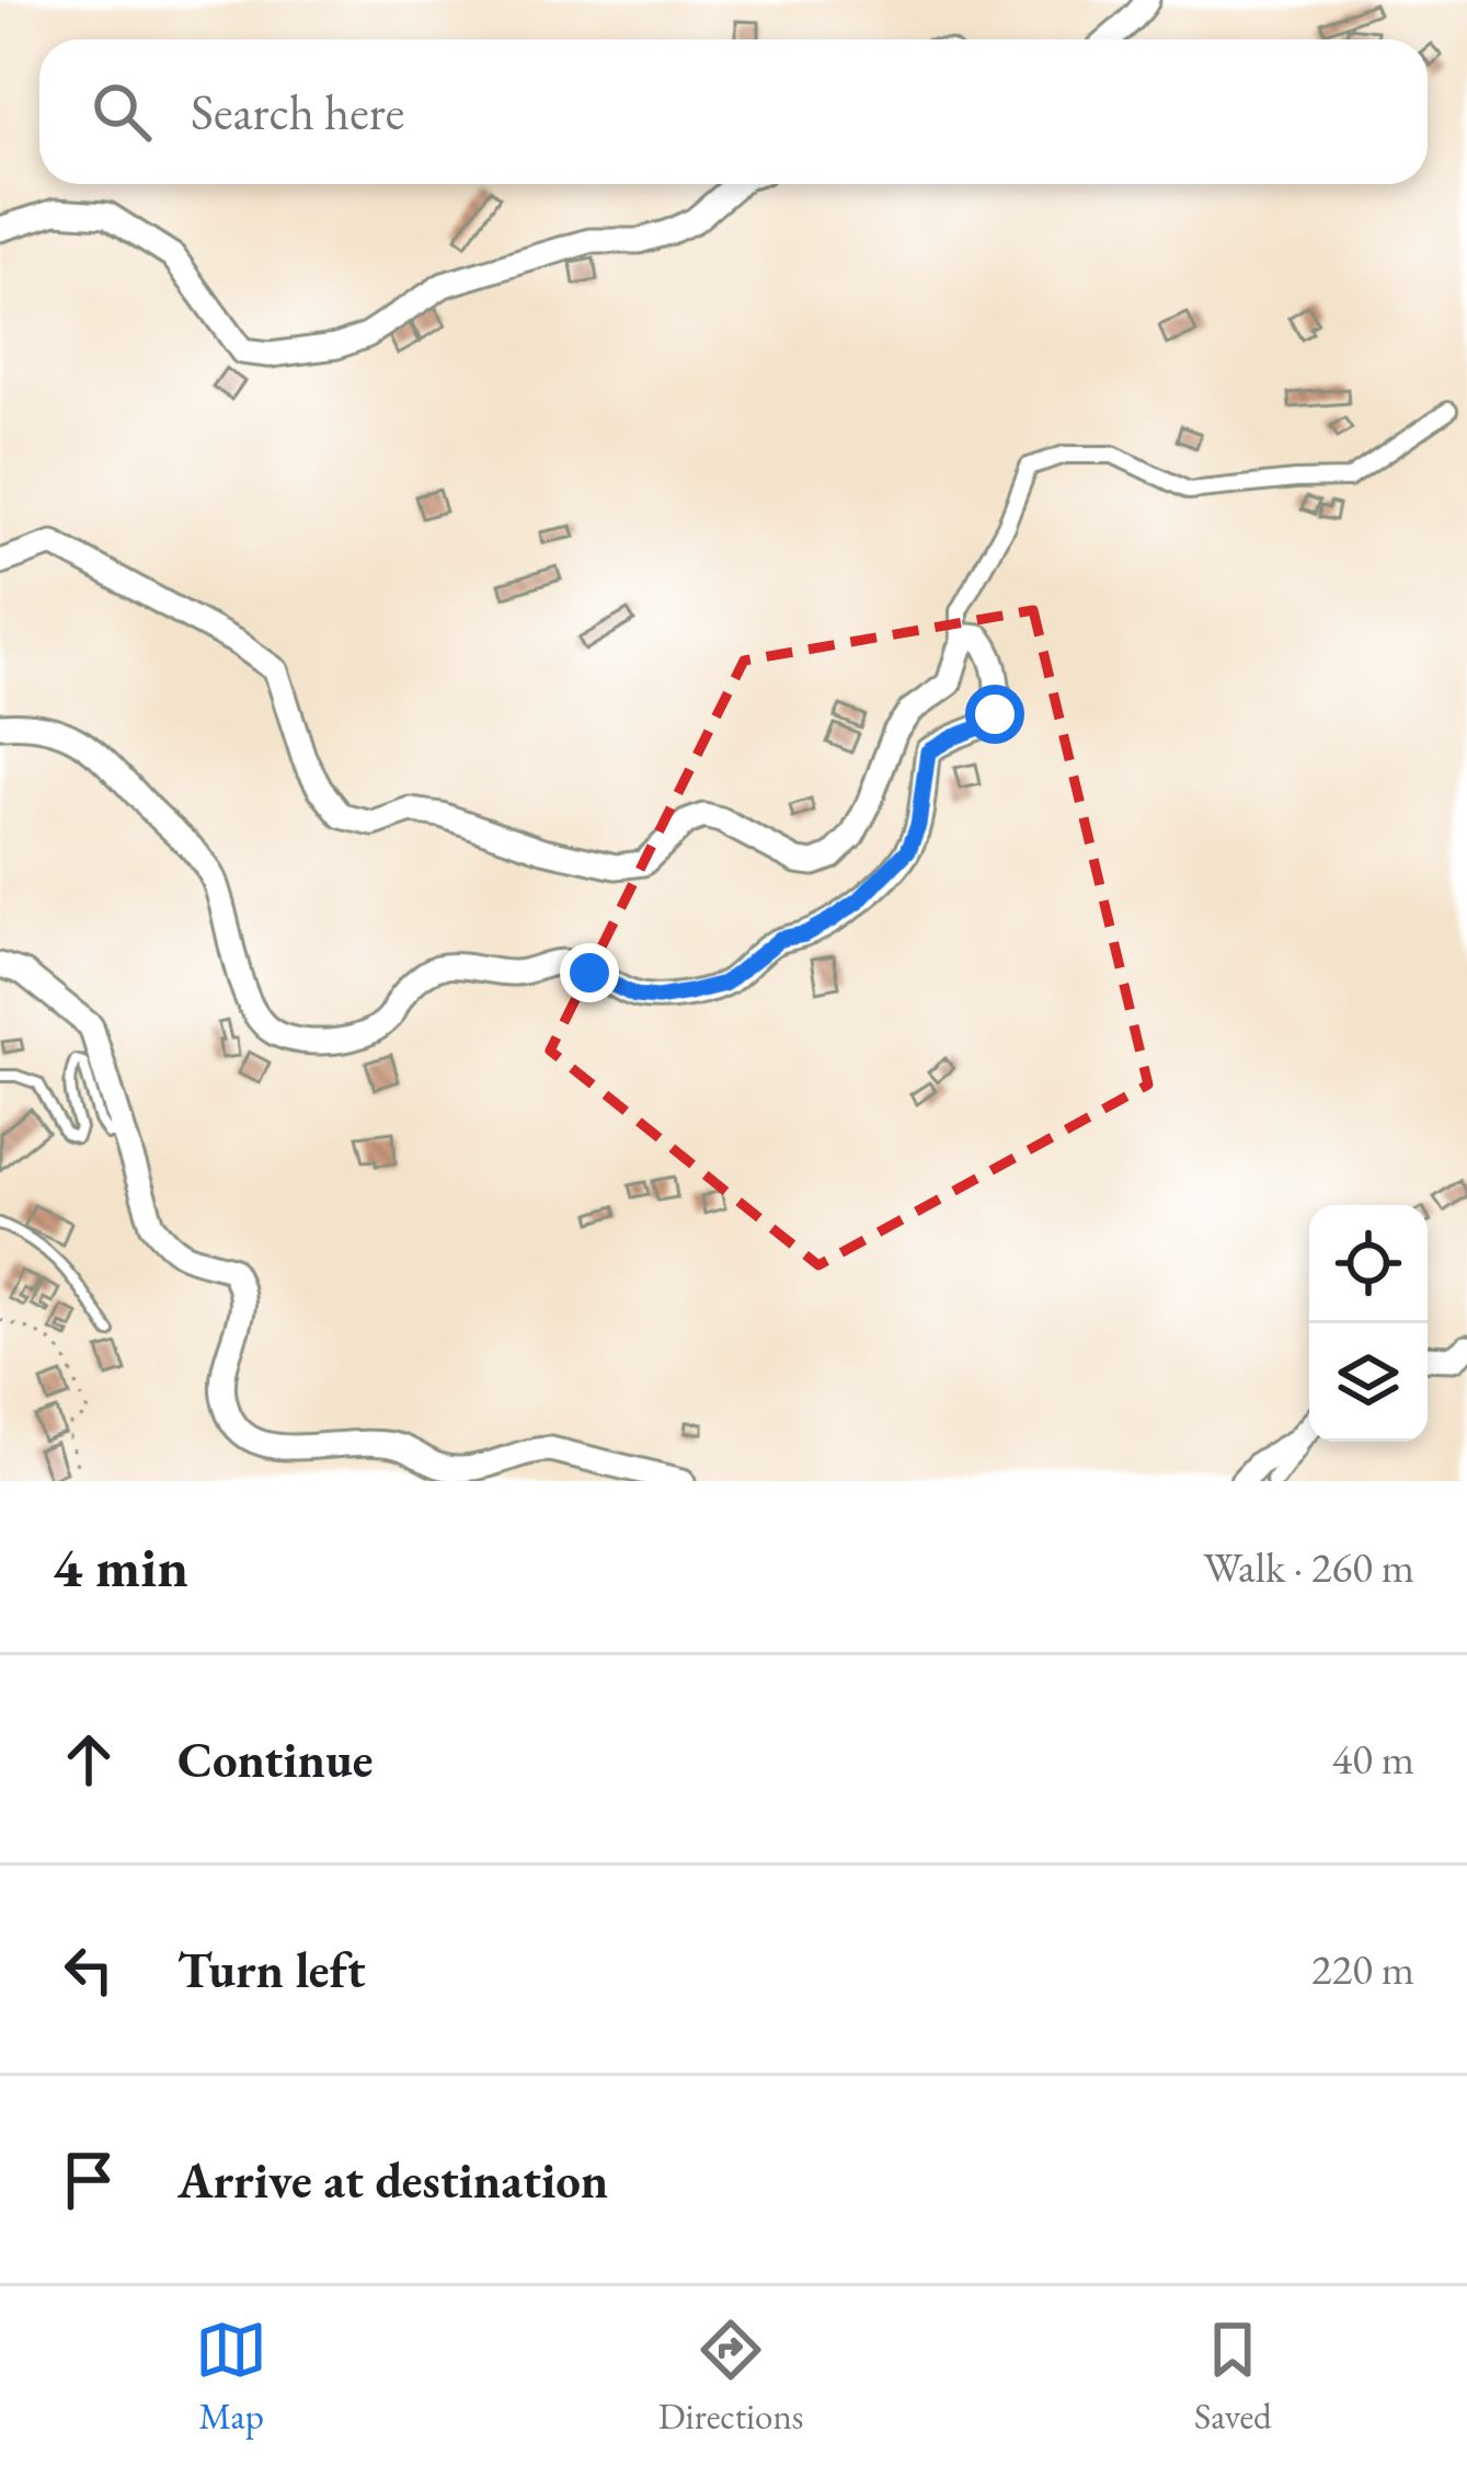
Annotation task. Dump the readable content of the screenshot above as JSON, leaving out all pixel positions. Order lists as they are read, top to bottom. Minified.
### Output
{"page":{"search":"Search here","heading":["4 min","Walk · 260 m"],"list":[["Continue","40 m"],["Turn left","220 m"],"Arrive at destination"],"nav":["Map","Directions","Saved"]}}
